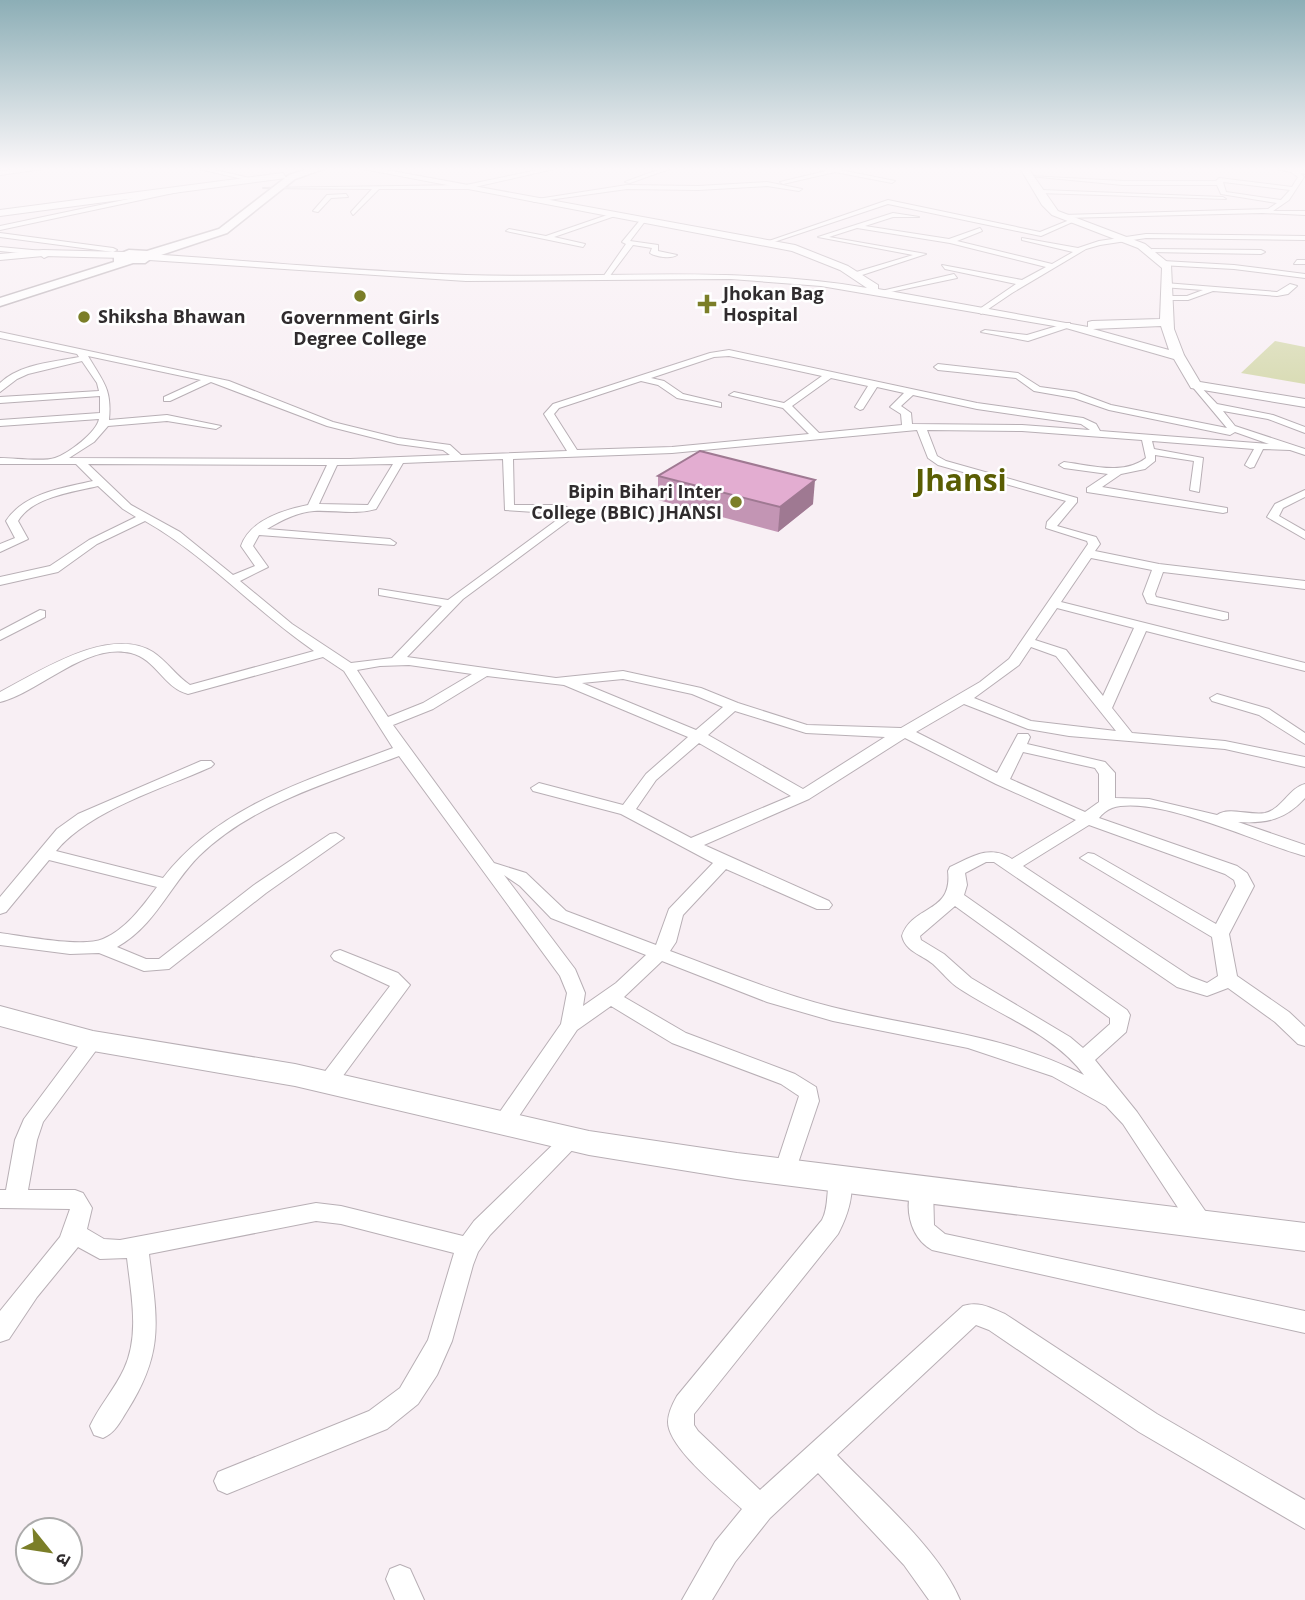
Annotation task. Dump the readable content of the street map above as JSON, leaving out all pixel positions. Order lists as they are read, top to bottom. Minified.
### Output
{"districts":["Jhansi"],"places":{"other":["Government Girls Degree College","Shiksha Bhawan","Bipin Bihari Inter College (BBIC) JHANSI"],"health":["Jhokan Bag Hospital"]},"north":"bottom right"}
